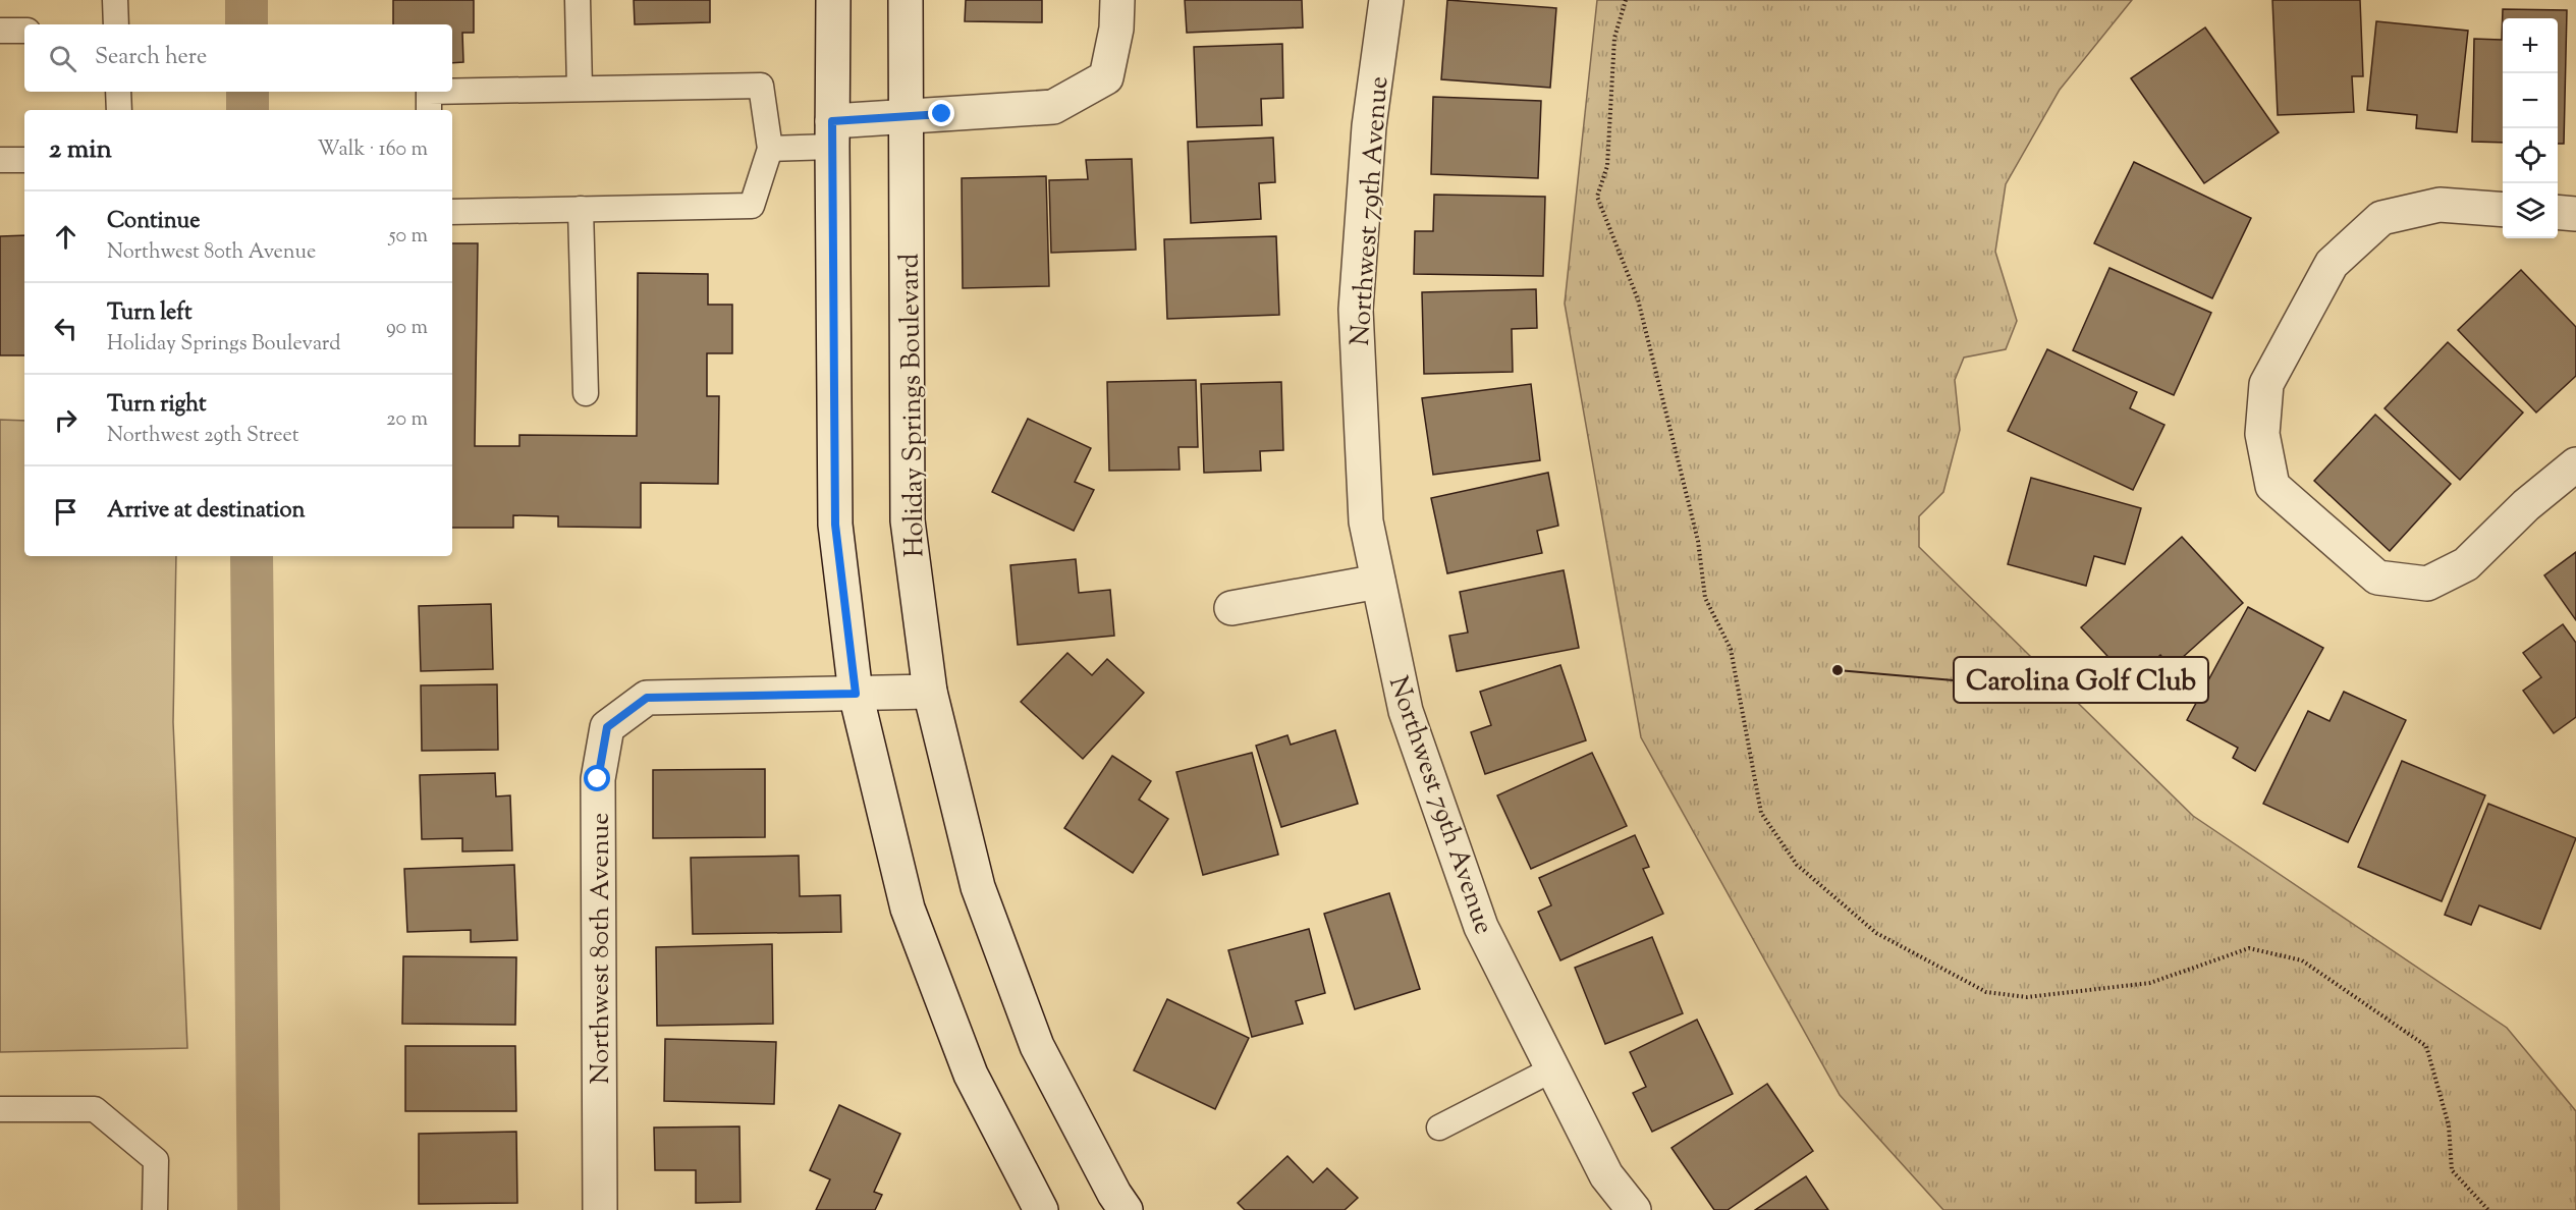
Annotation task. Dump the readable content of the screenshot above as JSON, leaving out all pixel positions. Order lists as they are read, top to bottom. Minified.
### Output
{"streets":{"street":["Northwest 79th Avenue","Holiday Springs Boulevard","Northwest 80th Avenue"]},"crossings":[["Holiday Springs Boulevard","Northwest 80th Avenue"]],"places":["Carolina Golf Club"],"page":{"map_buttons":["+","−"],"search":"Search here","heading":["2 min","Walk · 160 m"],"list":[["Continue","Northwest 80th Avenue","50 m"],["Turn left","Holiday Springs Boulevard","90 m"],["Turn right","Northwest 29th Street","20 m"],"Arrive at destination"]}}
